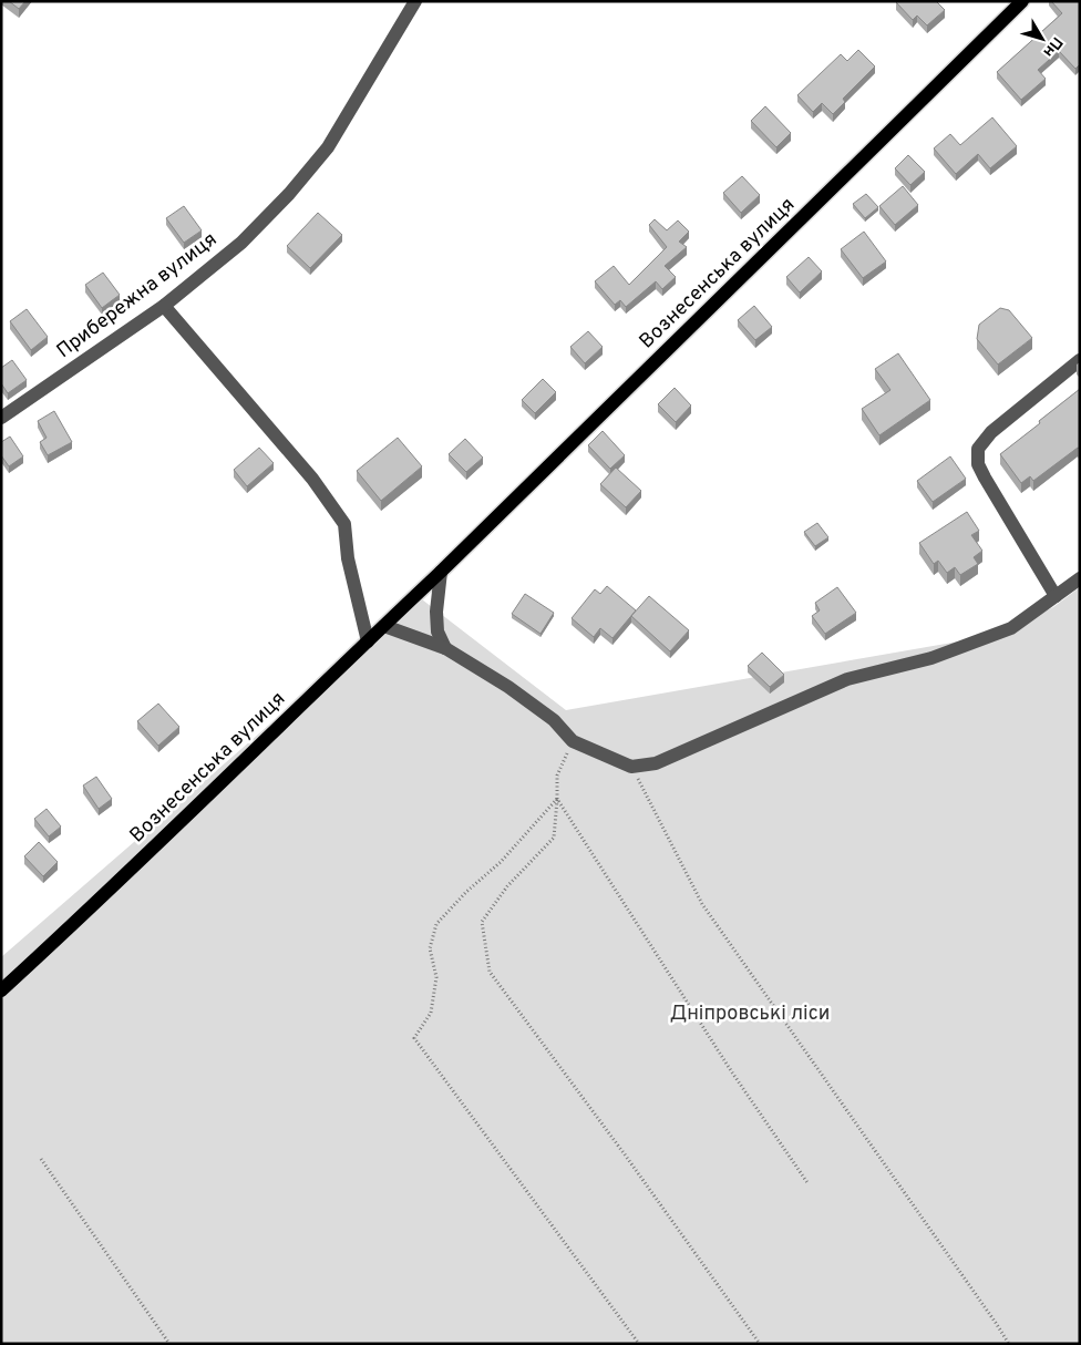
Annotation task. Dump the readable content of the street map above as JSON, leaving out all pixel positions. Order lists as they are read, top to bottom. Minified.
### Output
{"streets":{"main road":["Вознесенська вулиця"],"street":["Прибережна вулиця"]},"parks":["Дніпровські ліси"],"north":"bottom right"}
